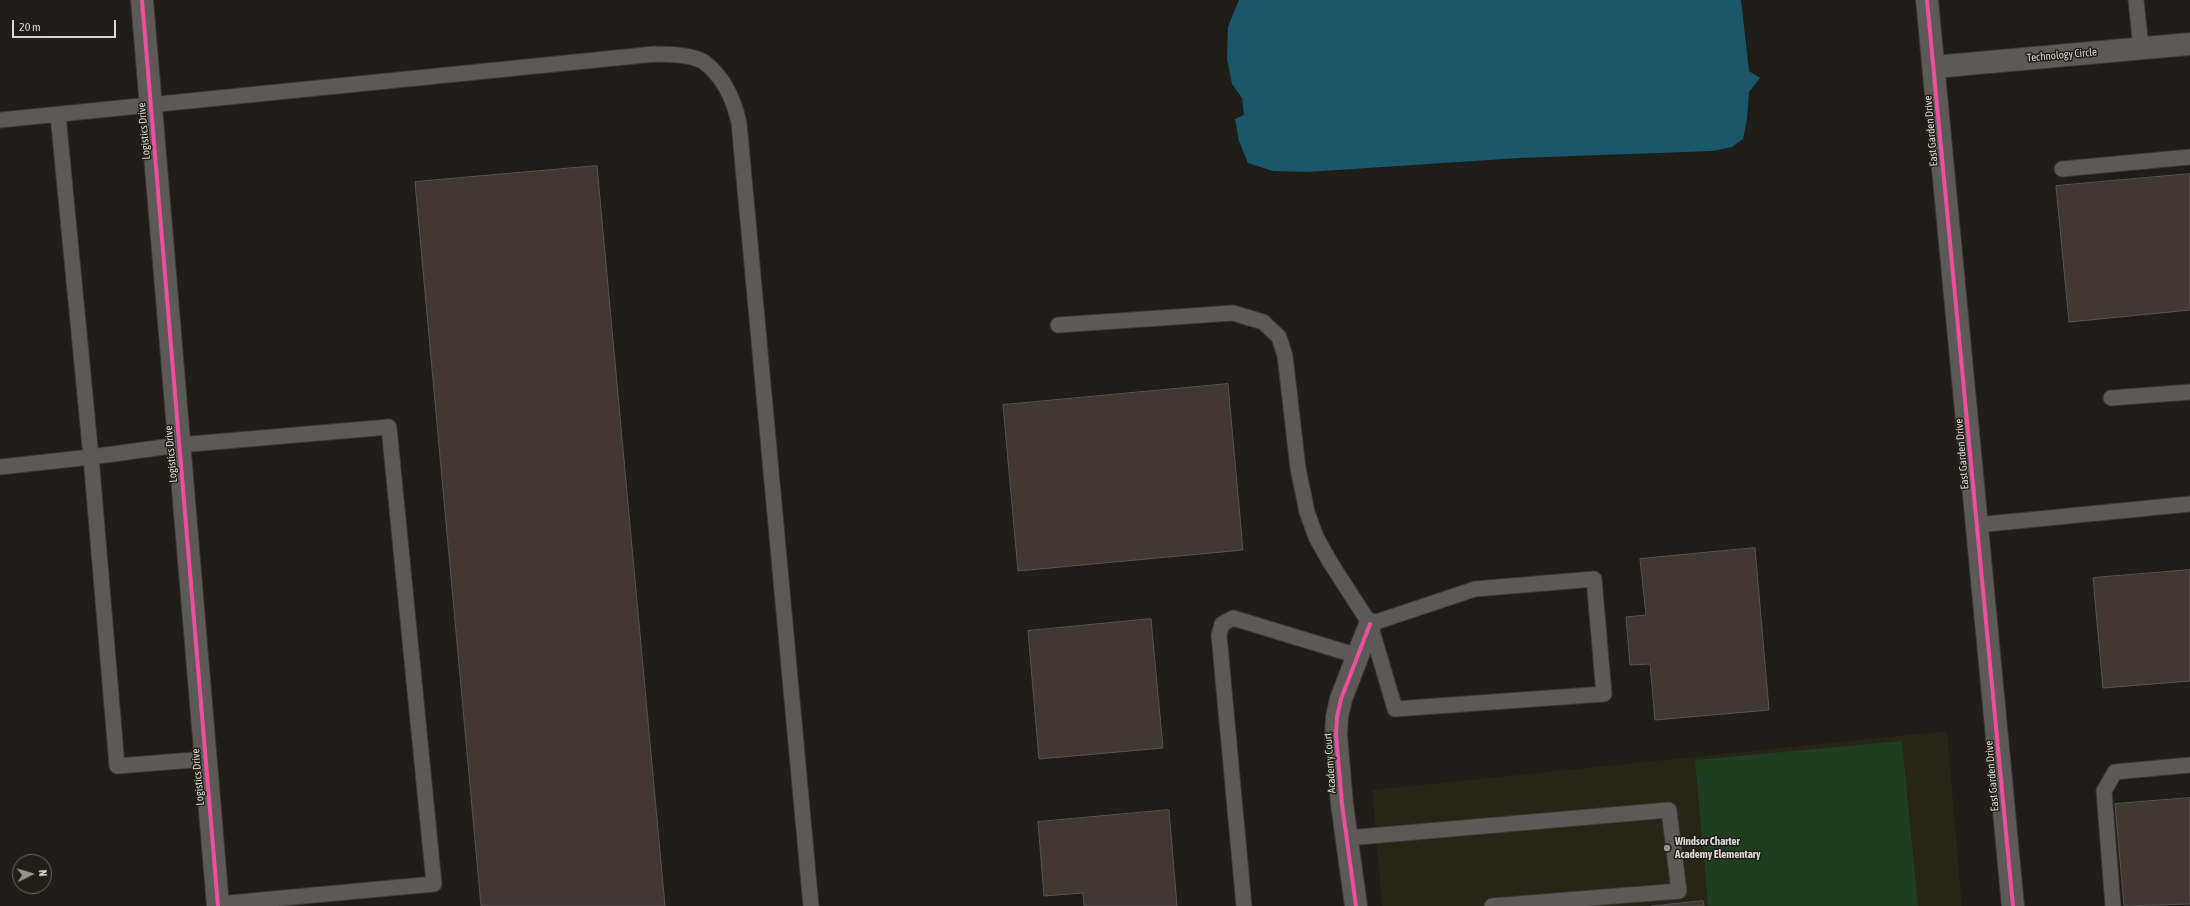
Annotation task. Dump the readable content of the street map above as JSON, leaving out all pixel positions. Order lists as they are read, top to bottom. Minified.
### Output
{"streets":{"street":["Technology Circle","Logistics Drive","East Garden Drive","Academy Court"]},"crossings":[["Technology Circle","East Garden Drive"]],"places":["Windsor Charter Academy Elementary"],"scale_bar":"20 m","north":"right"}
